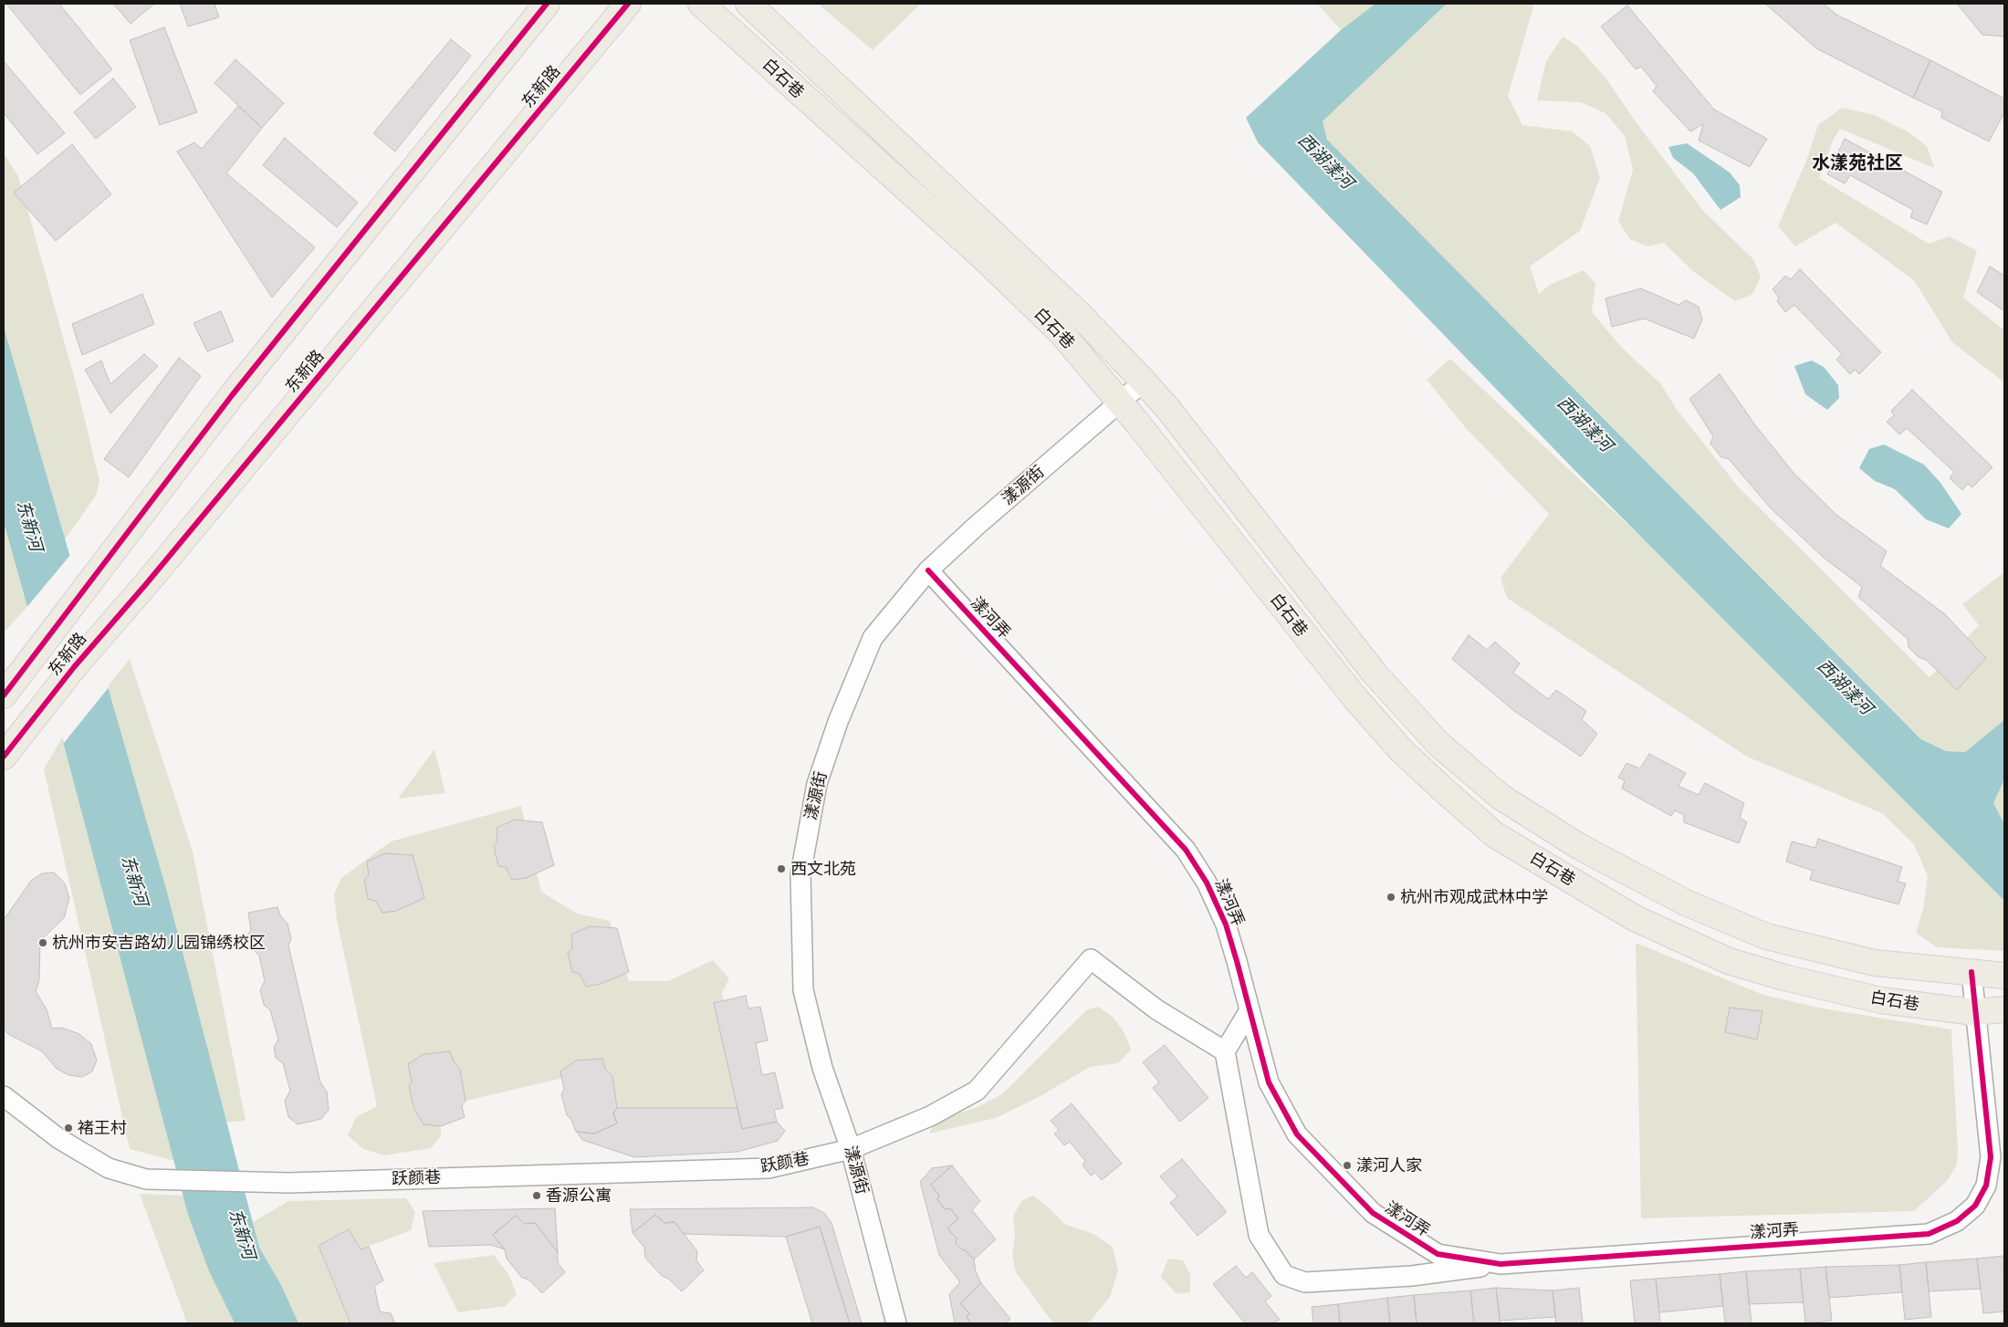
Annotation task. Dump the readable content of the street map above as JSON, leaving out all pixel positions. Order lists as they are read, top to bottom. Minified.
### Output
{"streets":{"main road":["白石巷","东新路"],"street":["漾源街","漾河弄","跃颜巷"]},"crossings":[["白石巷","漾源街"],["白石巷","漾河弄"],["漾源街","漾河弄"],["漾源街","跃颜巷"]],"districts":["水漾苑社区"],"water":["西湖漾河","东新河"],"places":["西文北苑","杭州市观成武林中学","杭州市安吉路幼儿园锦绣校区","褚王村","漾河人家","香源公寓"]}
